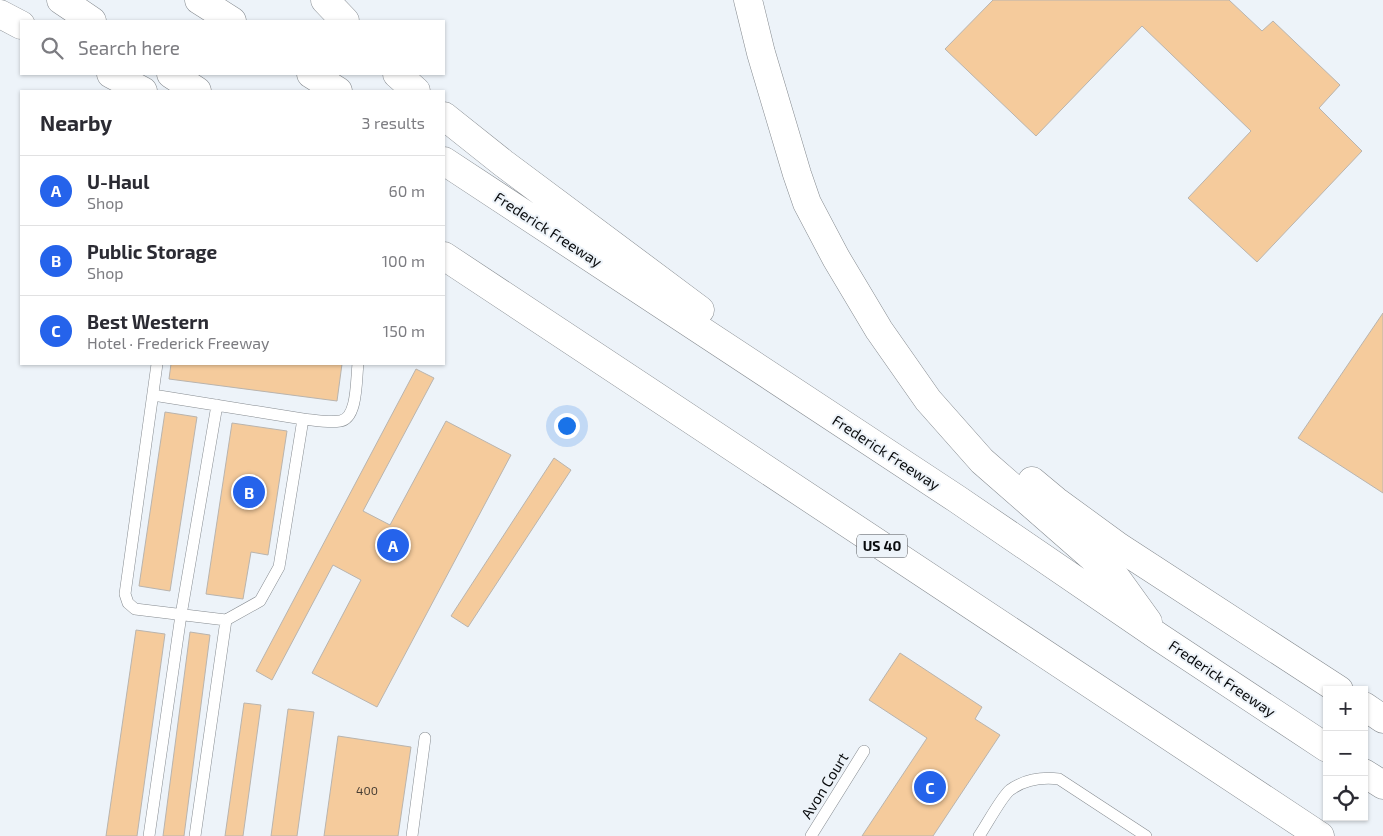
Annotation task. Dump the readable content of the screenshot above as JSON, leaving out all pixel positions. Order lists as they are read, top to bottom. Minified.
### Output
{"streets":{"highway":["Frederick Freeway","US 40"],"lane":["Avon Court"]},"house_numbers":["400"],"page":{"search":"Search here","heading":["Nearby","3 results"],"list":[{"mark":"A","name":"U-Haul","note":"Shop","value":"60 m"},{"mark":"B","name":"Public Storage","note":"Shop","value":"100 m"},{"mark":"C","name":"Best Western","note":"Hotel · Frederick Freeway","value":"150 m"}],"pins":["B","A","C"],"map_buttons":["+","−"]}}
